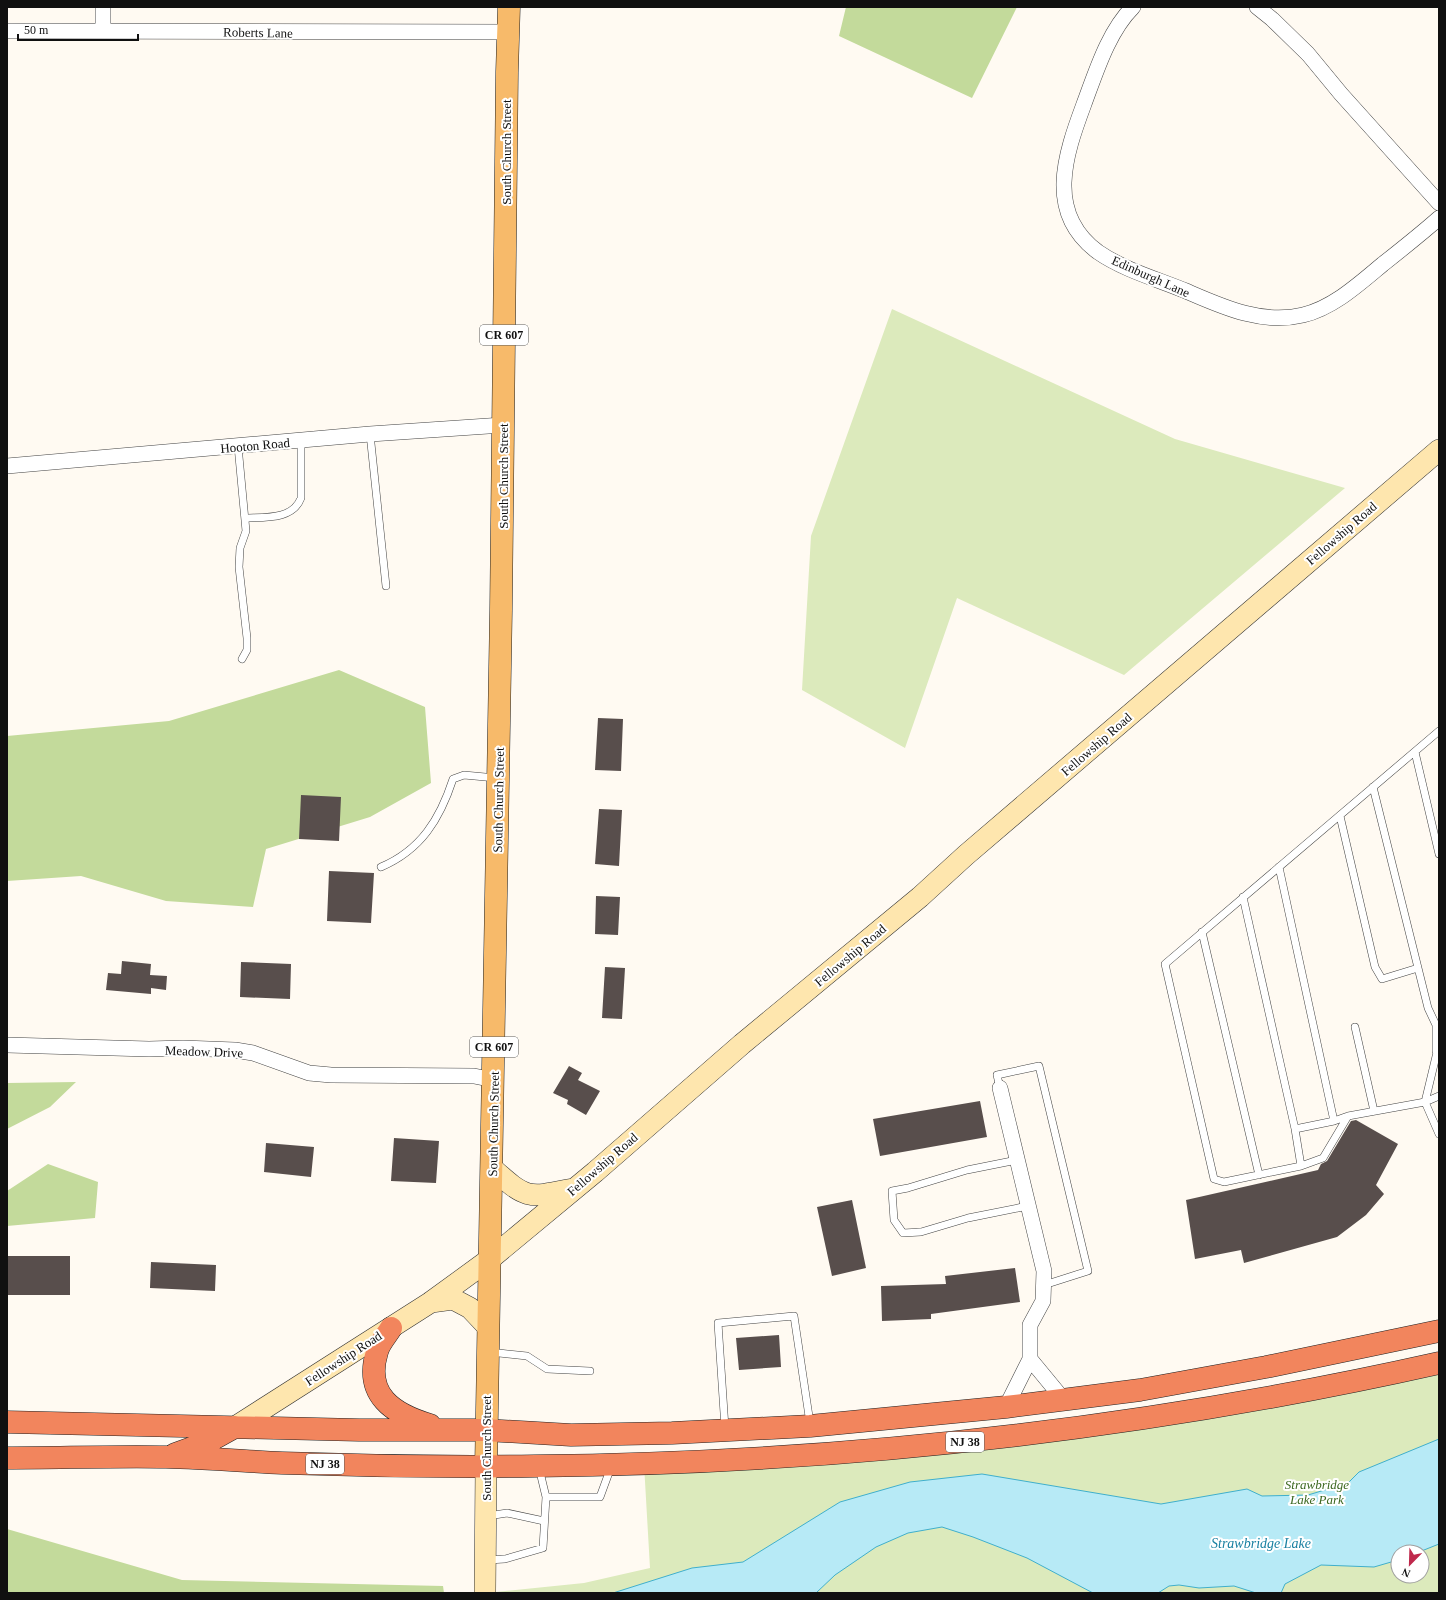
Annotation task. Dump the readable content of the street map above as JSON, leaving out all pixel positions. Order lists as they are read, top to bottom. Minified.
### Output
{"streets":{"highway":["NJ 38"],"main road":["South Church Street","CR 607"],"street":["Roberts Lane","Edinburgh Lane","Hooton Road","Fellowship Road","Meadow Drive"]},"crossings":[["Roberts Lane","South Church Street"],["South Church Street","Hooton Road"],["South Church Street","Fellowship Road"],["South Church Street","Meadow Drive"],["South Church Street","NJ 38"],["Fellowship Road","NJ 38"]],"water":["Strawbridge Lake"],"parks":["Strawbridge Lake Park"],"scale_bar":"50 m","north":"bottom left"}
